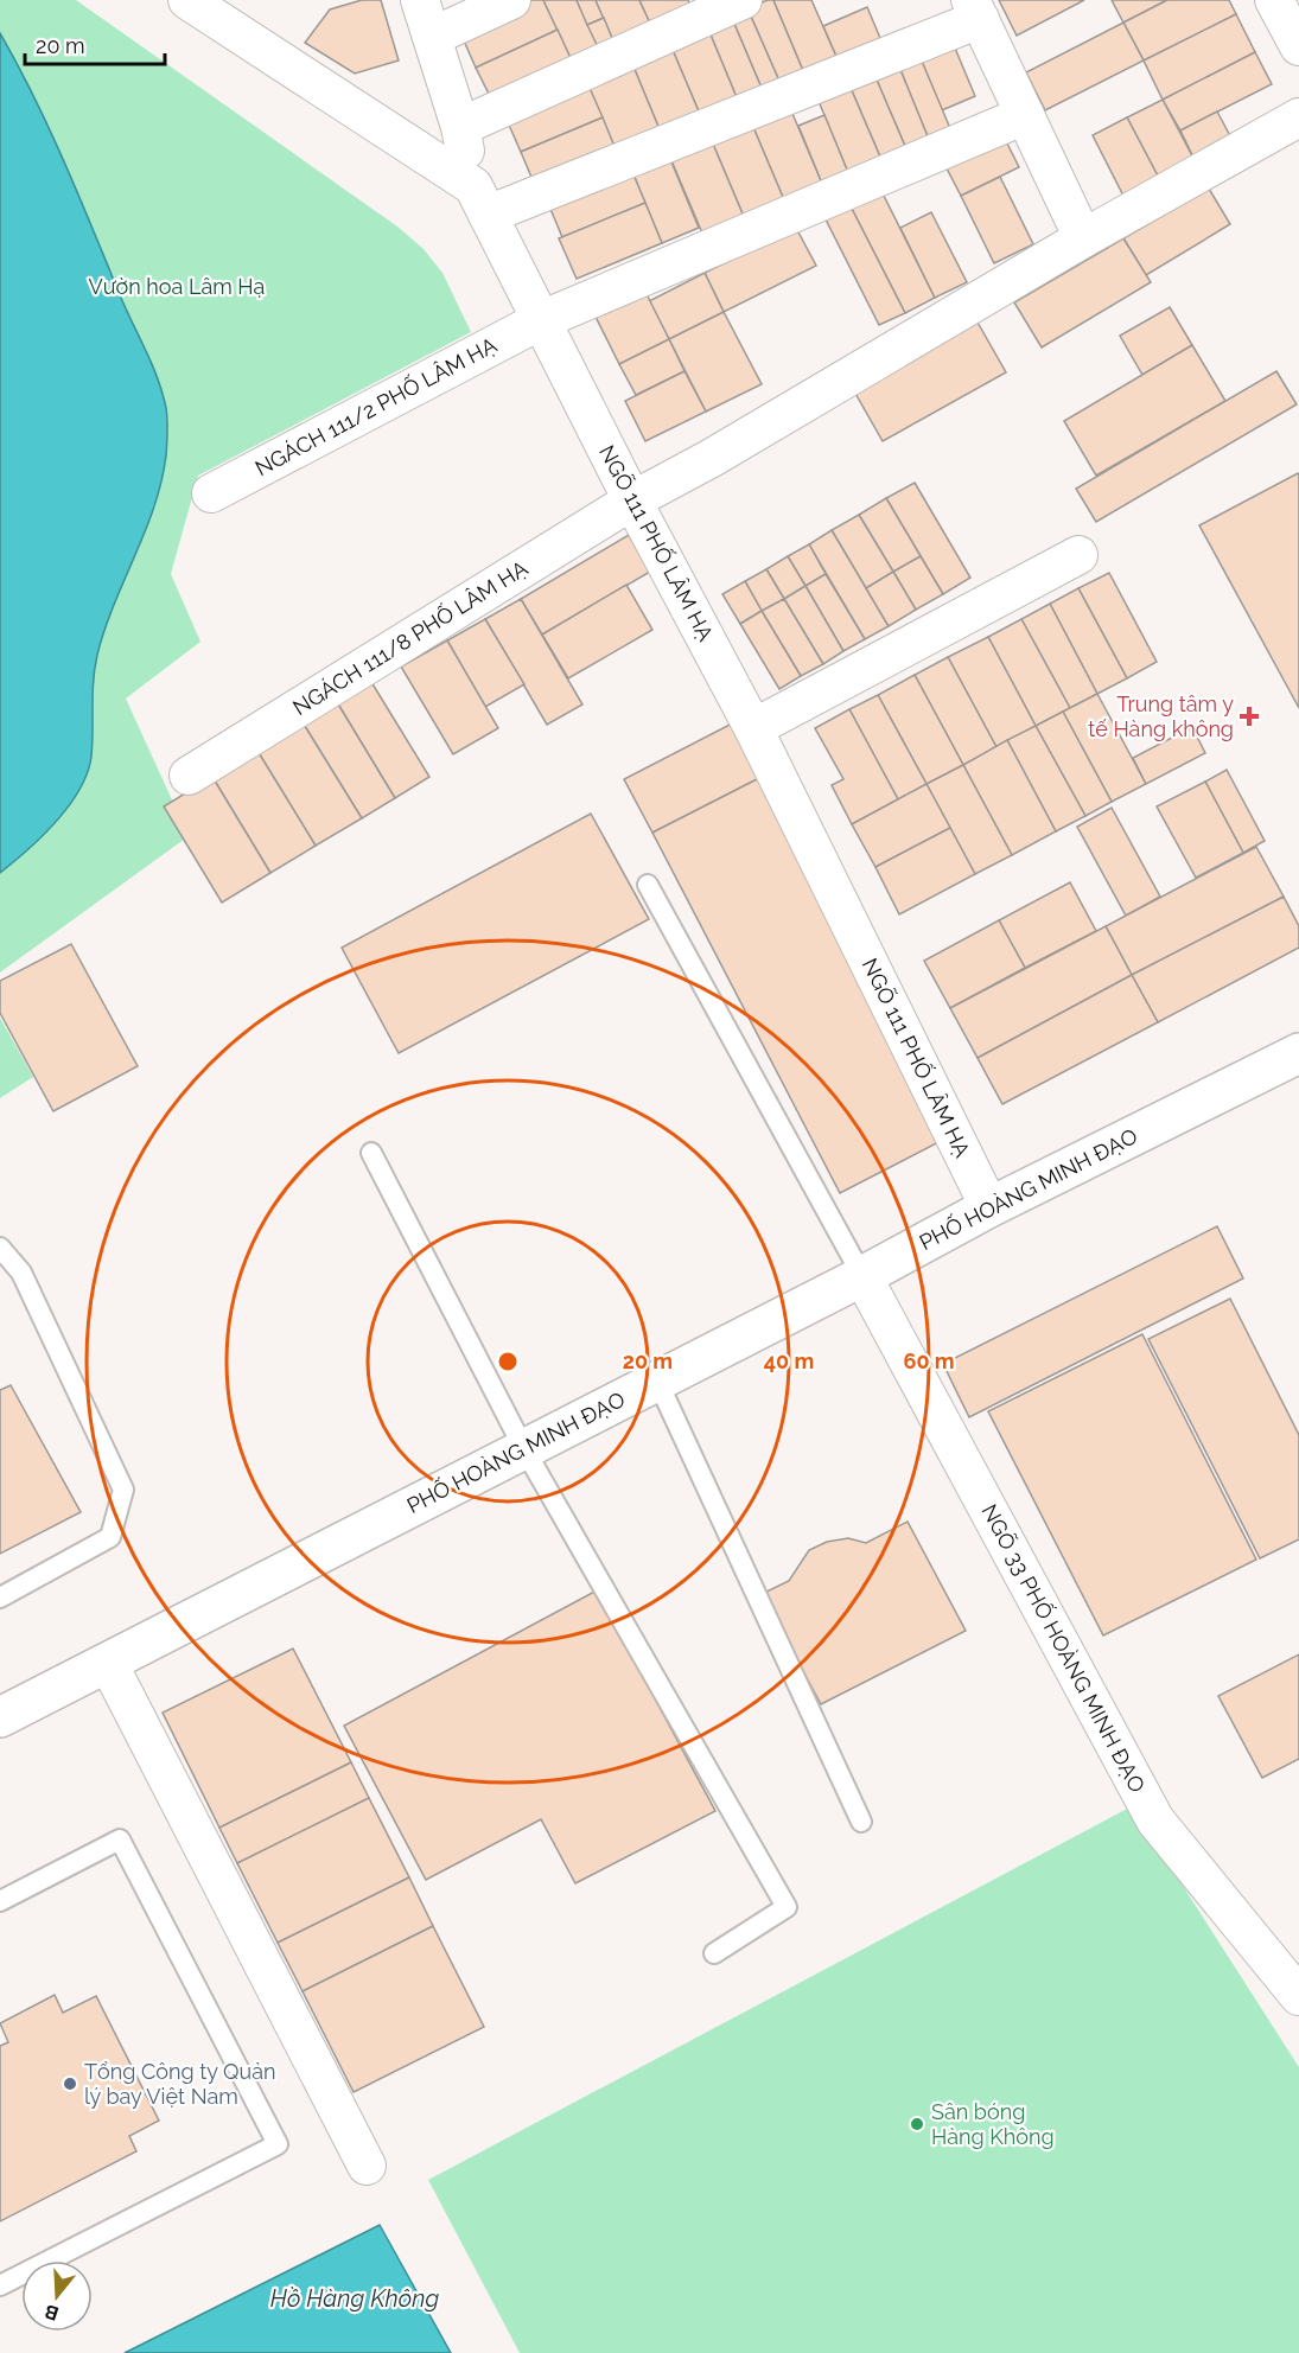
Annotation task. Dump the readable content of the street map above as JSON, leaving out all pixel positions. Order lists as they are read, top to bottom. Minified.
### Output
{"streets":{"street":["NGÁCH 111/2 PHỐ LÂM HẠ","NGÕ 111 PHỐ LÂM HẠ","NGÁCH 111/8 PHỐ LÂM HẠ","PHỐ HOÀNG MINH ĐẠO","NGÕ 33 PHỐ HOÀNG MINH ĐẠO"]},"crossings":[["NGÁCH 111/2 PHỐ LÂM HẠ","NGÕ 111 PHỐ LÂM HẠ"],["NGÕ 111 PHỐ LÂM HẠ","NGÁCH 111/8 PHỐ LÂM HẠ"],["NGÕ 111 PHỐ LÂM HẠ","PHỐ HOÀNG MINH ĐẠO"],["PHỐ HOÀNG MINH ĐẠO","NGÕ 33 PHỐ HOÀNG MINH ĐẠO"]],"water":["Hồ Hàng Không"],"parks":["Vườn hoa Lâm Hạ"],"places":{"health":["Trung tâm y tế Hàng không"],"other":["Tổng Công ty Quản lý bay Việt Nam","Sân bóng Hàng Không"]},"scale_bar":"20 m","north":"bottom","rings":["20 m","40 m","60 m"]}
